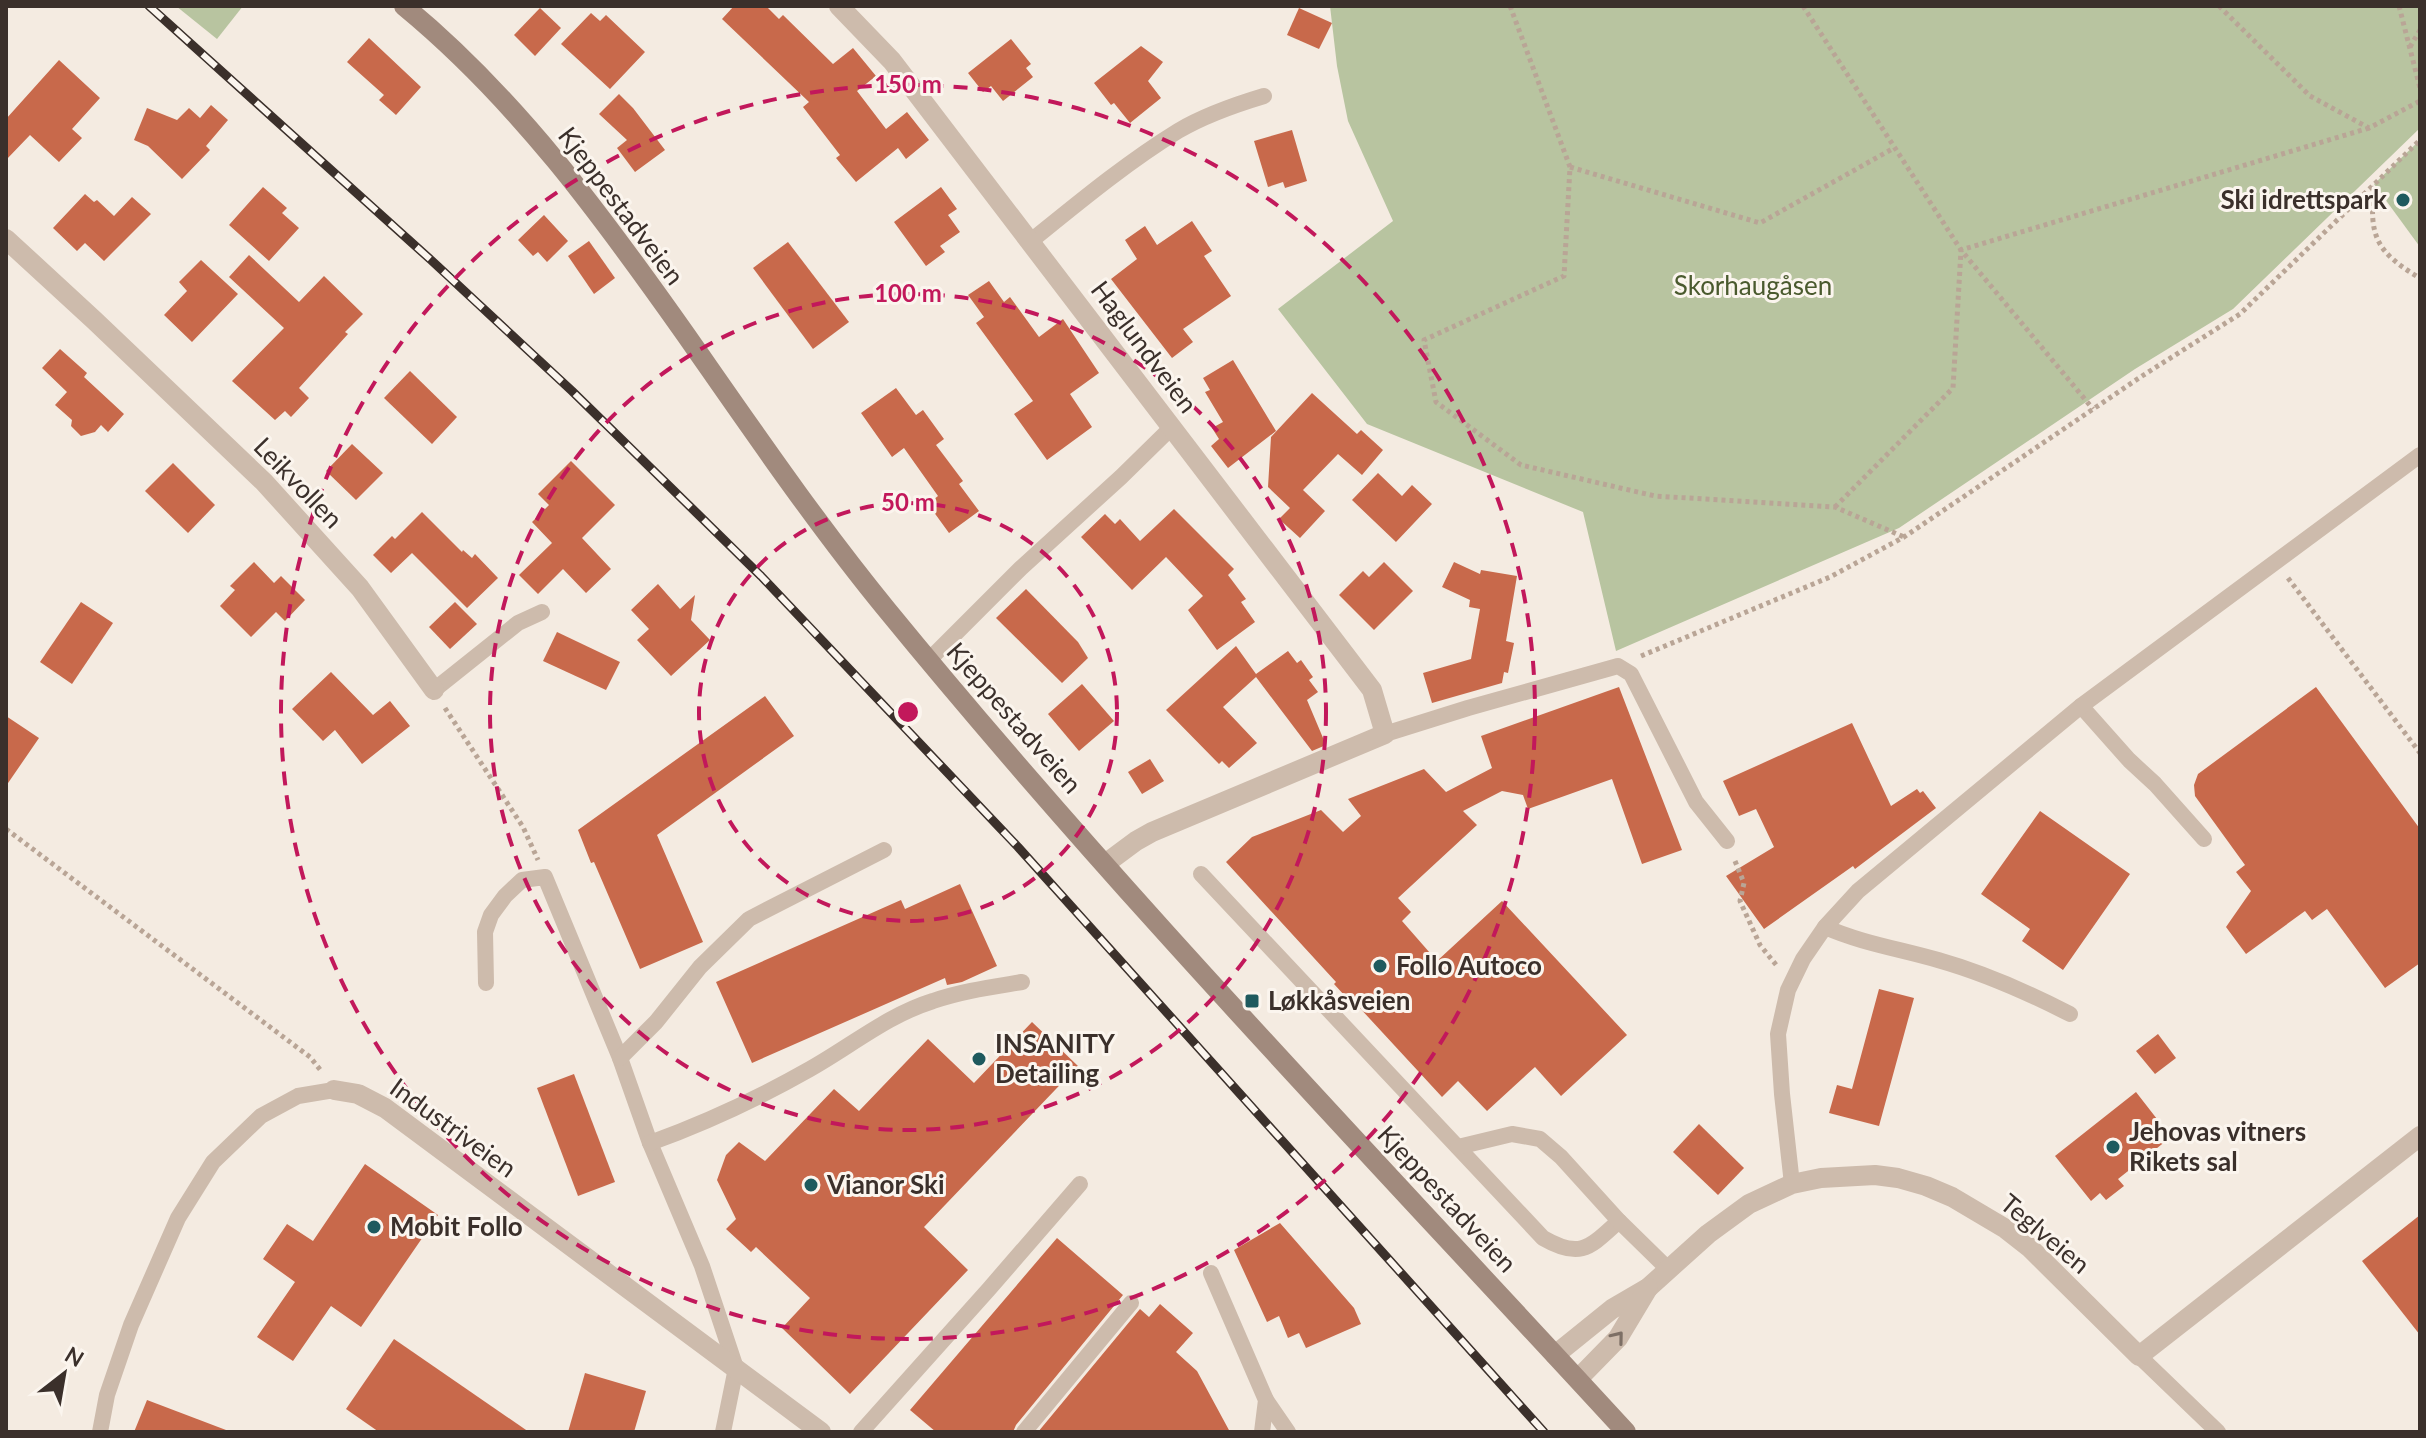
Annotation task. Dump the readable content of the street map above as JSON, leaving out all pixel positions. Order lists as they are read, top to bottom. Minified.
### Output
{"streets":{"main road":["Kjeppestadveien"],"street":["Haglundveien","Leikvollen","Industriveien","Teglveien"]},"crossings":[["Kjeppestadveien","Teglveien"]],"parks":["Skorhaugåsen"],"places":{"other":["Ski idrettspark","Follo Autoco","INSANITY Detailing","Jehovas vitners Rikets sal","Vianor Ski","Mobit Follo"],"transit":["Løkkåsveien"]},"north":"top right","rings":["150 m","100 m","50 m"]}
